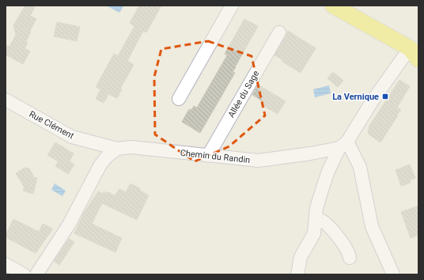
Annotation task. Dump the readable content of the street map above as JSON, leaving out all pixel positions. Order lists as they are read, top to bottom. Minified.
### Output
{"streets":{"street":["Allée du Sage","Rue Clément","Chemin du Randin"]},"crossings":[["Allée du Sage","Chemin du Randin"],["Rue Clément","Chemin du Randin"]],"places":{"transit":["La Vernique"]}}
